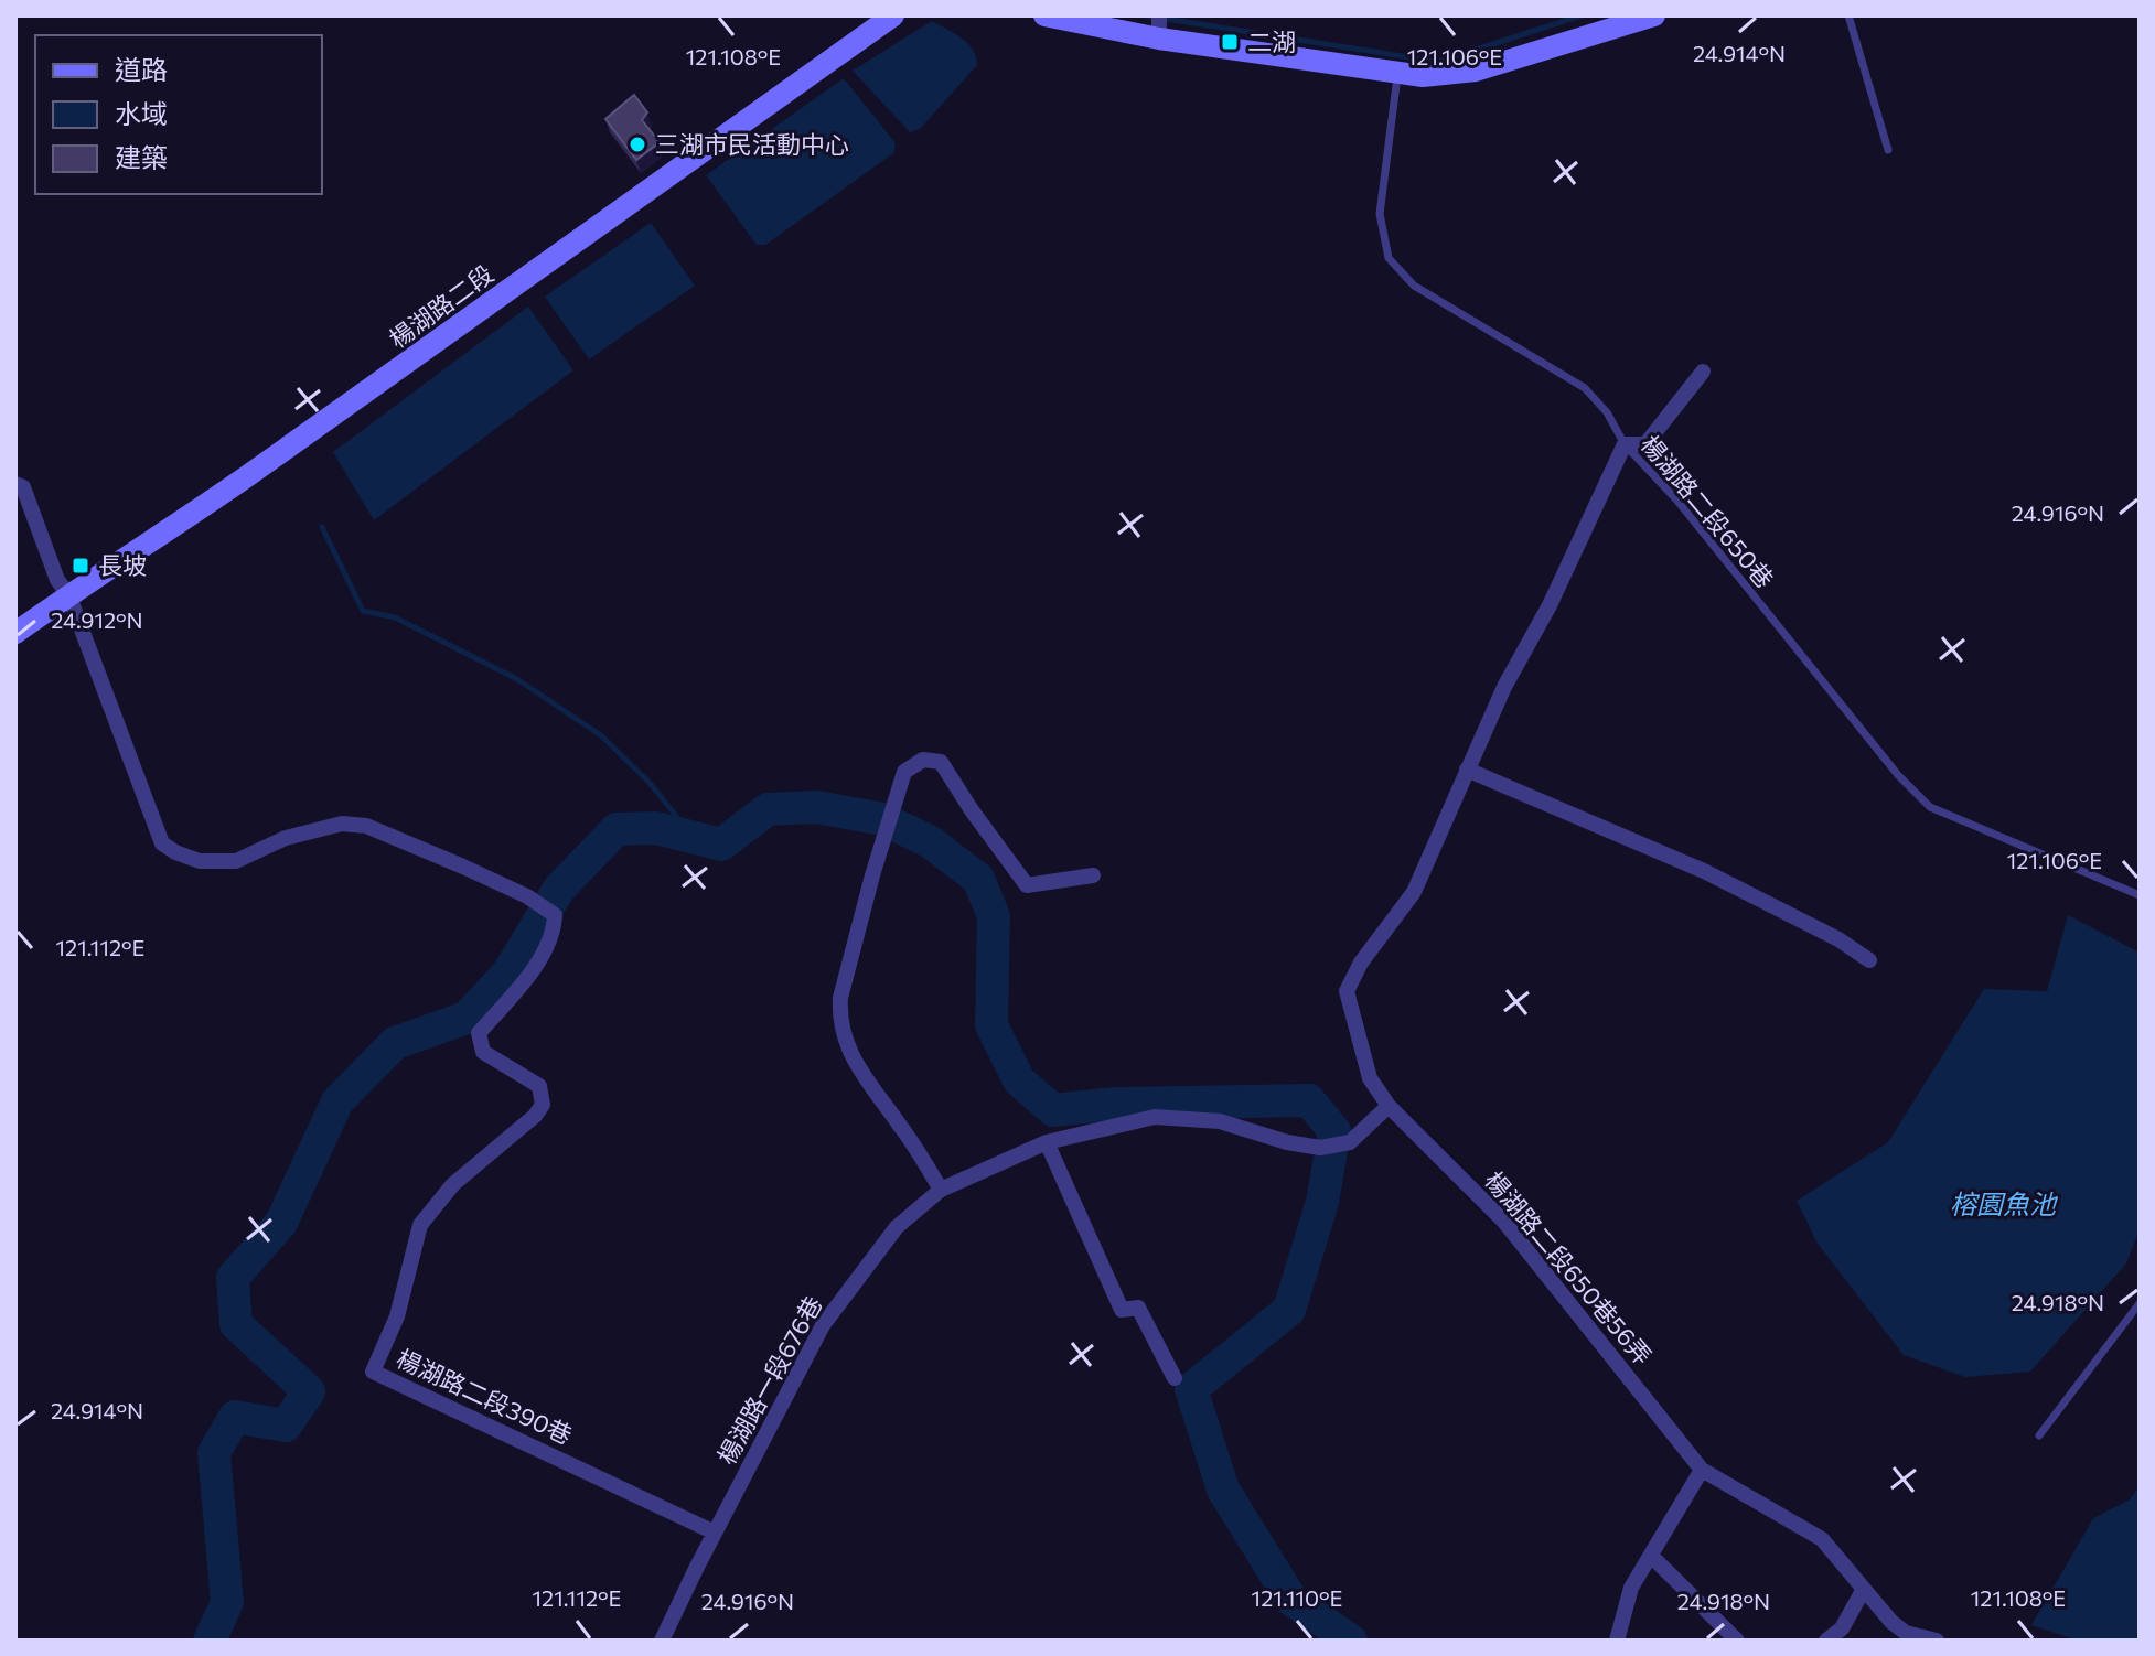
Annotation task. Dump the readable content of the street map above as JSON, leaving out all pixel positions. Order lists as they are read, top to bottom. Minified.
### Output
{"streets":{"street":["楊湖路二段","楊湖路二段650巷56弄","楊湖路一段676巷","楊湖路二段390巷"],"lane":["楊湖路二段650巷"]},"crossings":[["楊湖路二段","楊湖路二段390巷"],["楊湖路二段650巷","楊湖路二段650巷56弄"],["楊湖路二段650巷56弄","楊湖路一段676巷"],["楊湖路一段676巷","楊湖路二段390巷"]],"water":["榕園魚池"],"places":{"transit":["二湖","長坡"],"other":["三湖市民活動中心"]},"legend":["道路","水域","建築"],"coordinates":["24.914°N","121.106°E","121.108°E","24.916°N","24.912°N","121.112°E","24.918°N","121.110°E"]}
